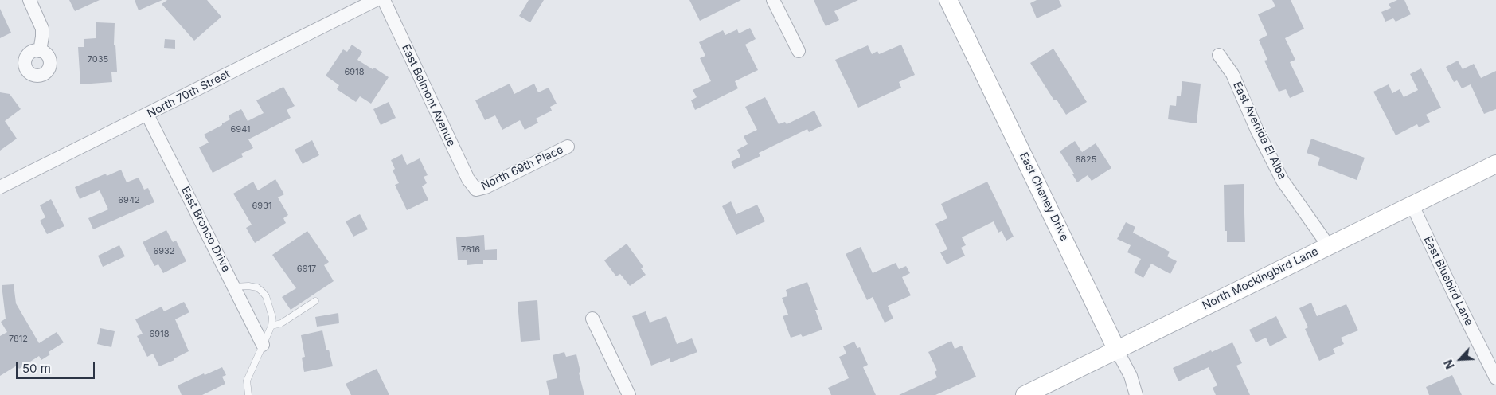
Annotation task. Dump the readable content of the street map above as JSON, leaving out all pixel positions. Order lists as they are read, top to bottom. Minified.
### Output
{"streets":{"street":["North 70th Street","East Belmont Avenue","East Avenida El Alba","North 69th Place","East Cheney Drive","East Bronco Drive","North Mockingbird Lane","East Bluebird Lane"]},"crossings":[["North 70th Street","East Bronco Drive"],["East Belmont Avenue","North 69th Place"],["East Avenida El Alba","North Mockingbird Lane"],["East Cheney Drive","North Mockingbird Lane"],["North Mockingbird Lane","East Bluebird Lane"]],"house_numbers":["7035","6918","6941","6825","6942","6931","7616","6932","6917","6918","7812"],"scale_bar":"50 m","north":"bottom left"}
